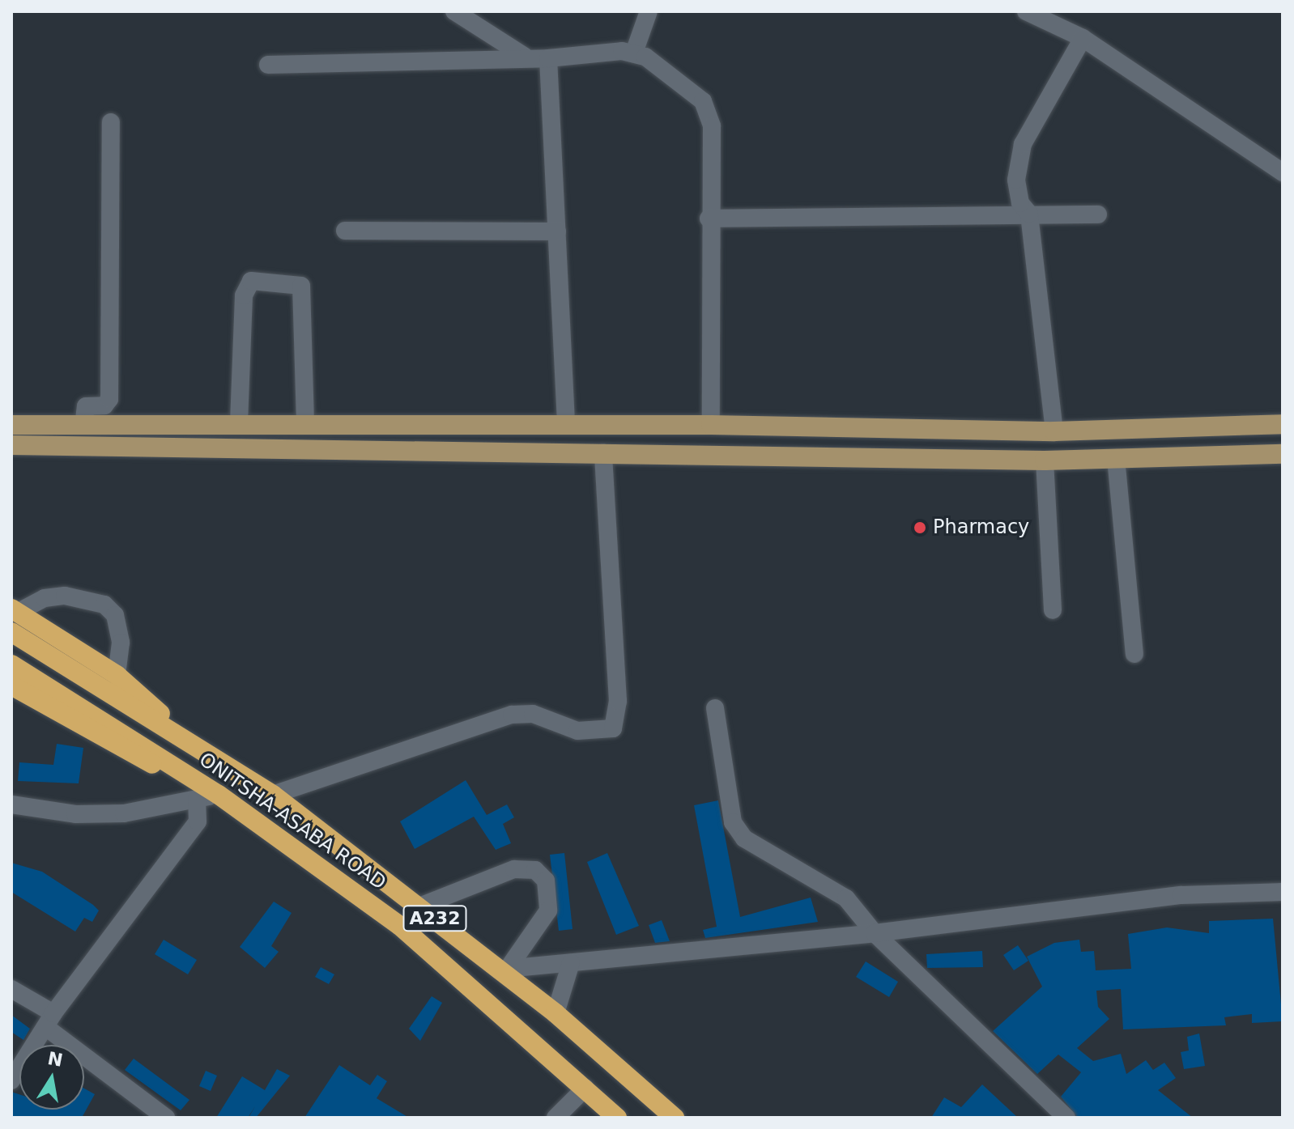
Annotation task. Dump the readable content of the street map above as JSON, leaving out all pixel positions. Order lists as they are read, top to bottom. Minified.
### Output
{"streets":{"highway":["ONITSHA-ASABA ROAD","A232"]},"places":["Pharmacy"],"north":"top"}
